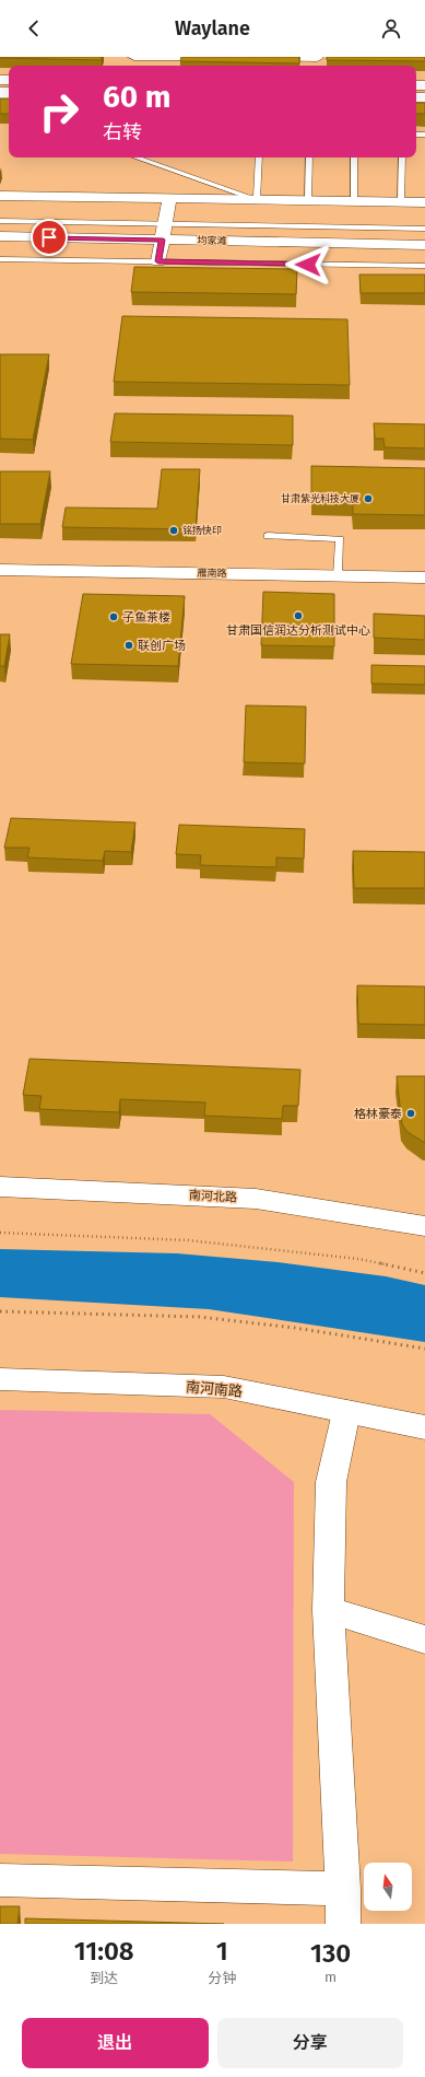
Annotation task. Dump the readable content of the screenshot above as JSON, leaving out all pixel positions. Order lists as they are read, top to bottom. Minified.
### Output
{"streets":{"street":["均家滩","雁南路","南河北路","南河南路"]},"places":["甘肃紫光科技大厦","铭扬快印","甘肃国信润达分析测试中心","子鱼茶楼","联创广场","格林豪泰"],"north":"top","page":{"header":"Waylane","turn":["60 m","右转"],"eta":["11:08","到达","1","分钟","130","m"],"buttons":["退出","分享"]}}
